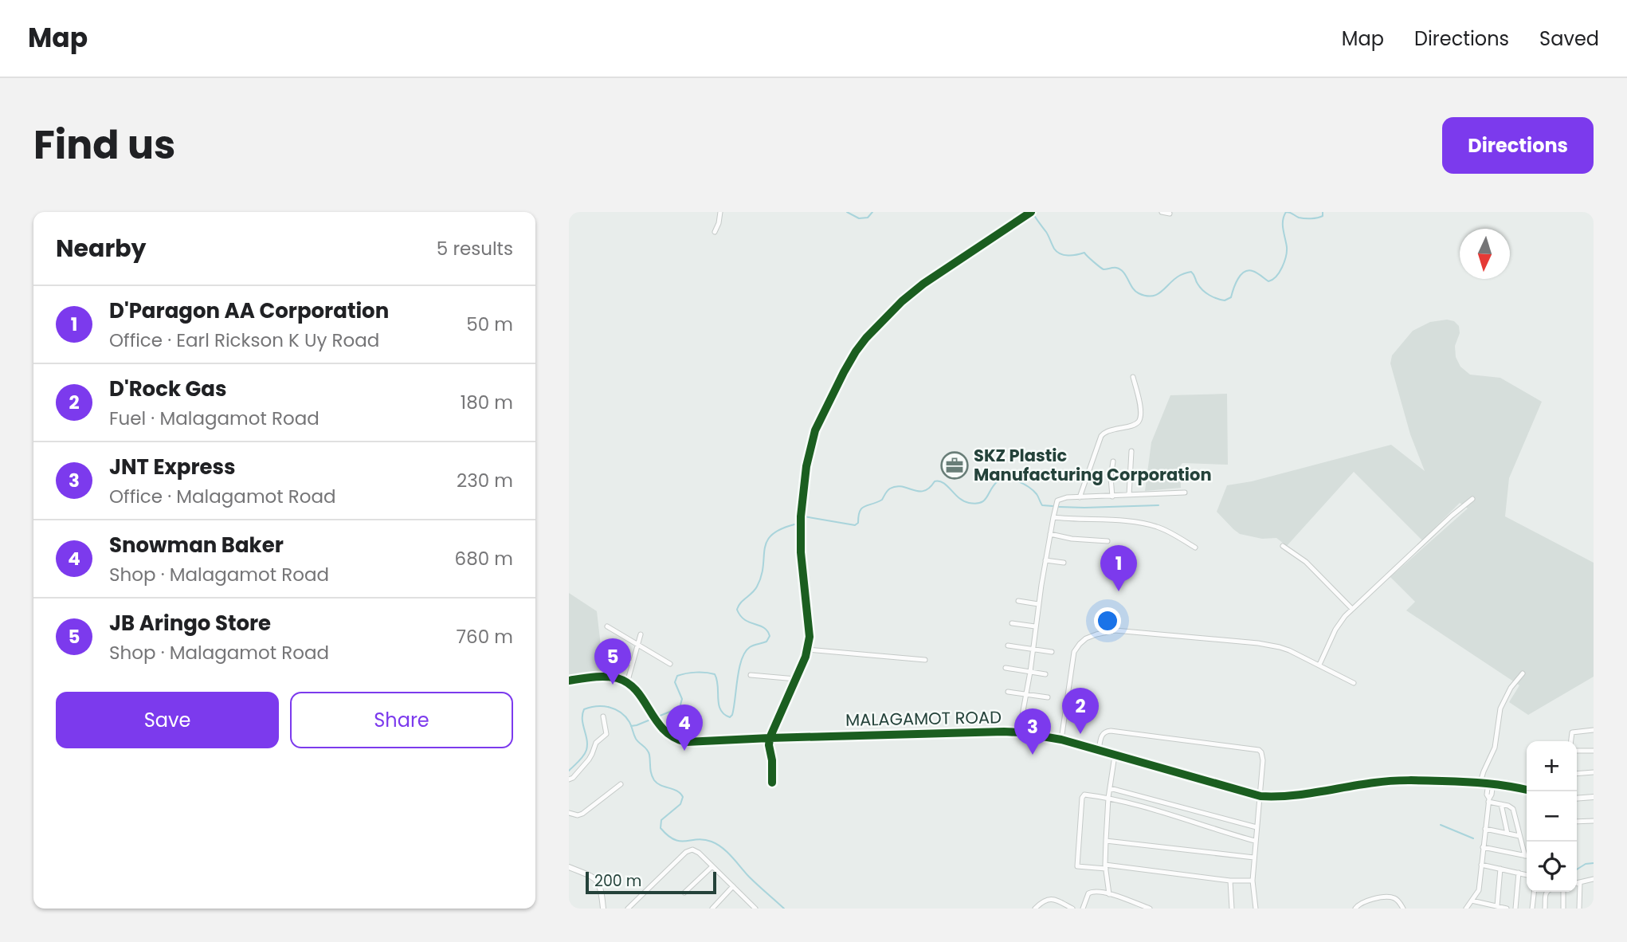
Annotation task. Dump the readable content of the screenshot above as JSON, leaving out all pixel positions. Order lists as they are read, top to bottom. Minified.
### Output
{"streets":{"street":["MALAGAMOT ROAD"]},"places":{"office":["SKZ Plastic Manufacturing Corporation"]},"scale_bar":"200 m","north":"bottom","page":{"header":"Map","nav":["Map","Directions","Saved"],"title":"Find us","buttons":["Directions",["Save","Share"]],"heading":["Nearby","5 results"],"list":[{"mark":"1","name":"D'Paragon AA Corporation","note":"Office · Earl Rickson K Uy Road","value":"50 m"},{"mark":"2","name":"D'Rock Gas","note":"Fuel · Malagamot Road","value":"180 m"},{"mark":"3","name":"JNT Express","note":"Office · Malagamot Road","value":"230 m"},{"mark":"4","name":"Snowman Baker","note":"Shop · Malagamot Road","value":"680 m"},{"mark":"5","name":"JB Aringo Store","note":"Shop · Malagamot Road","value":"760 m"}],"pins":["1","5","2","4","3"],"map_buttons":["+","−"],"scale":"200 m"}}
